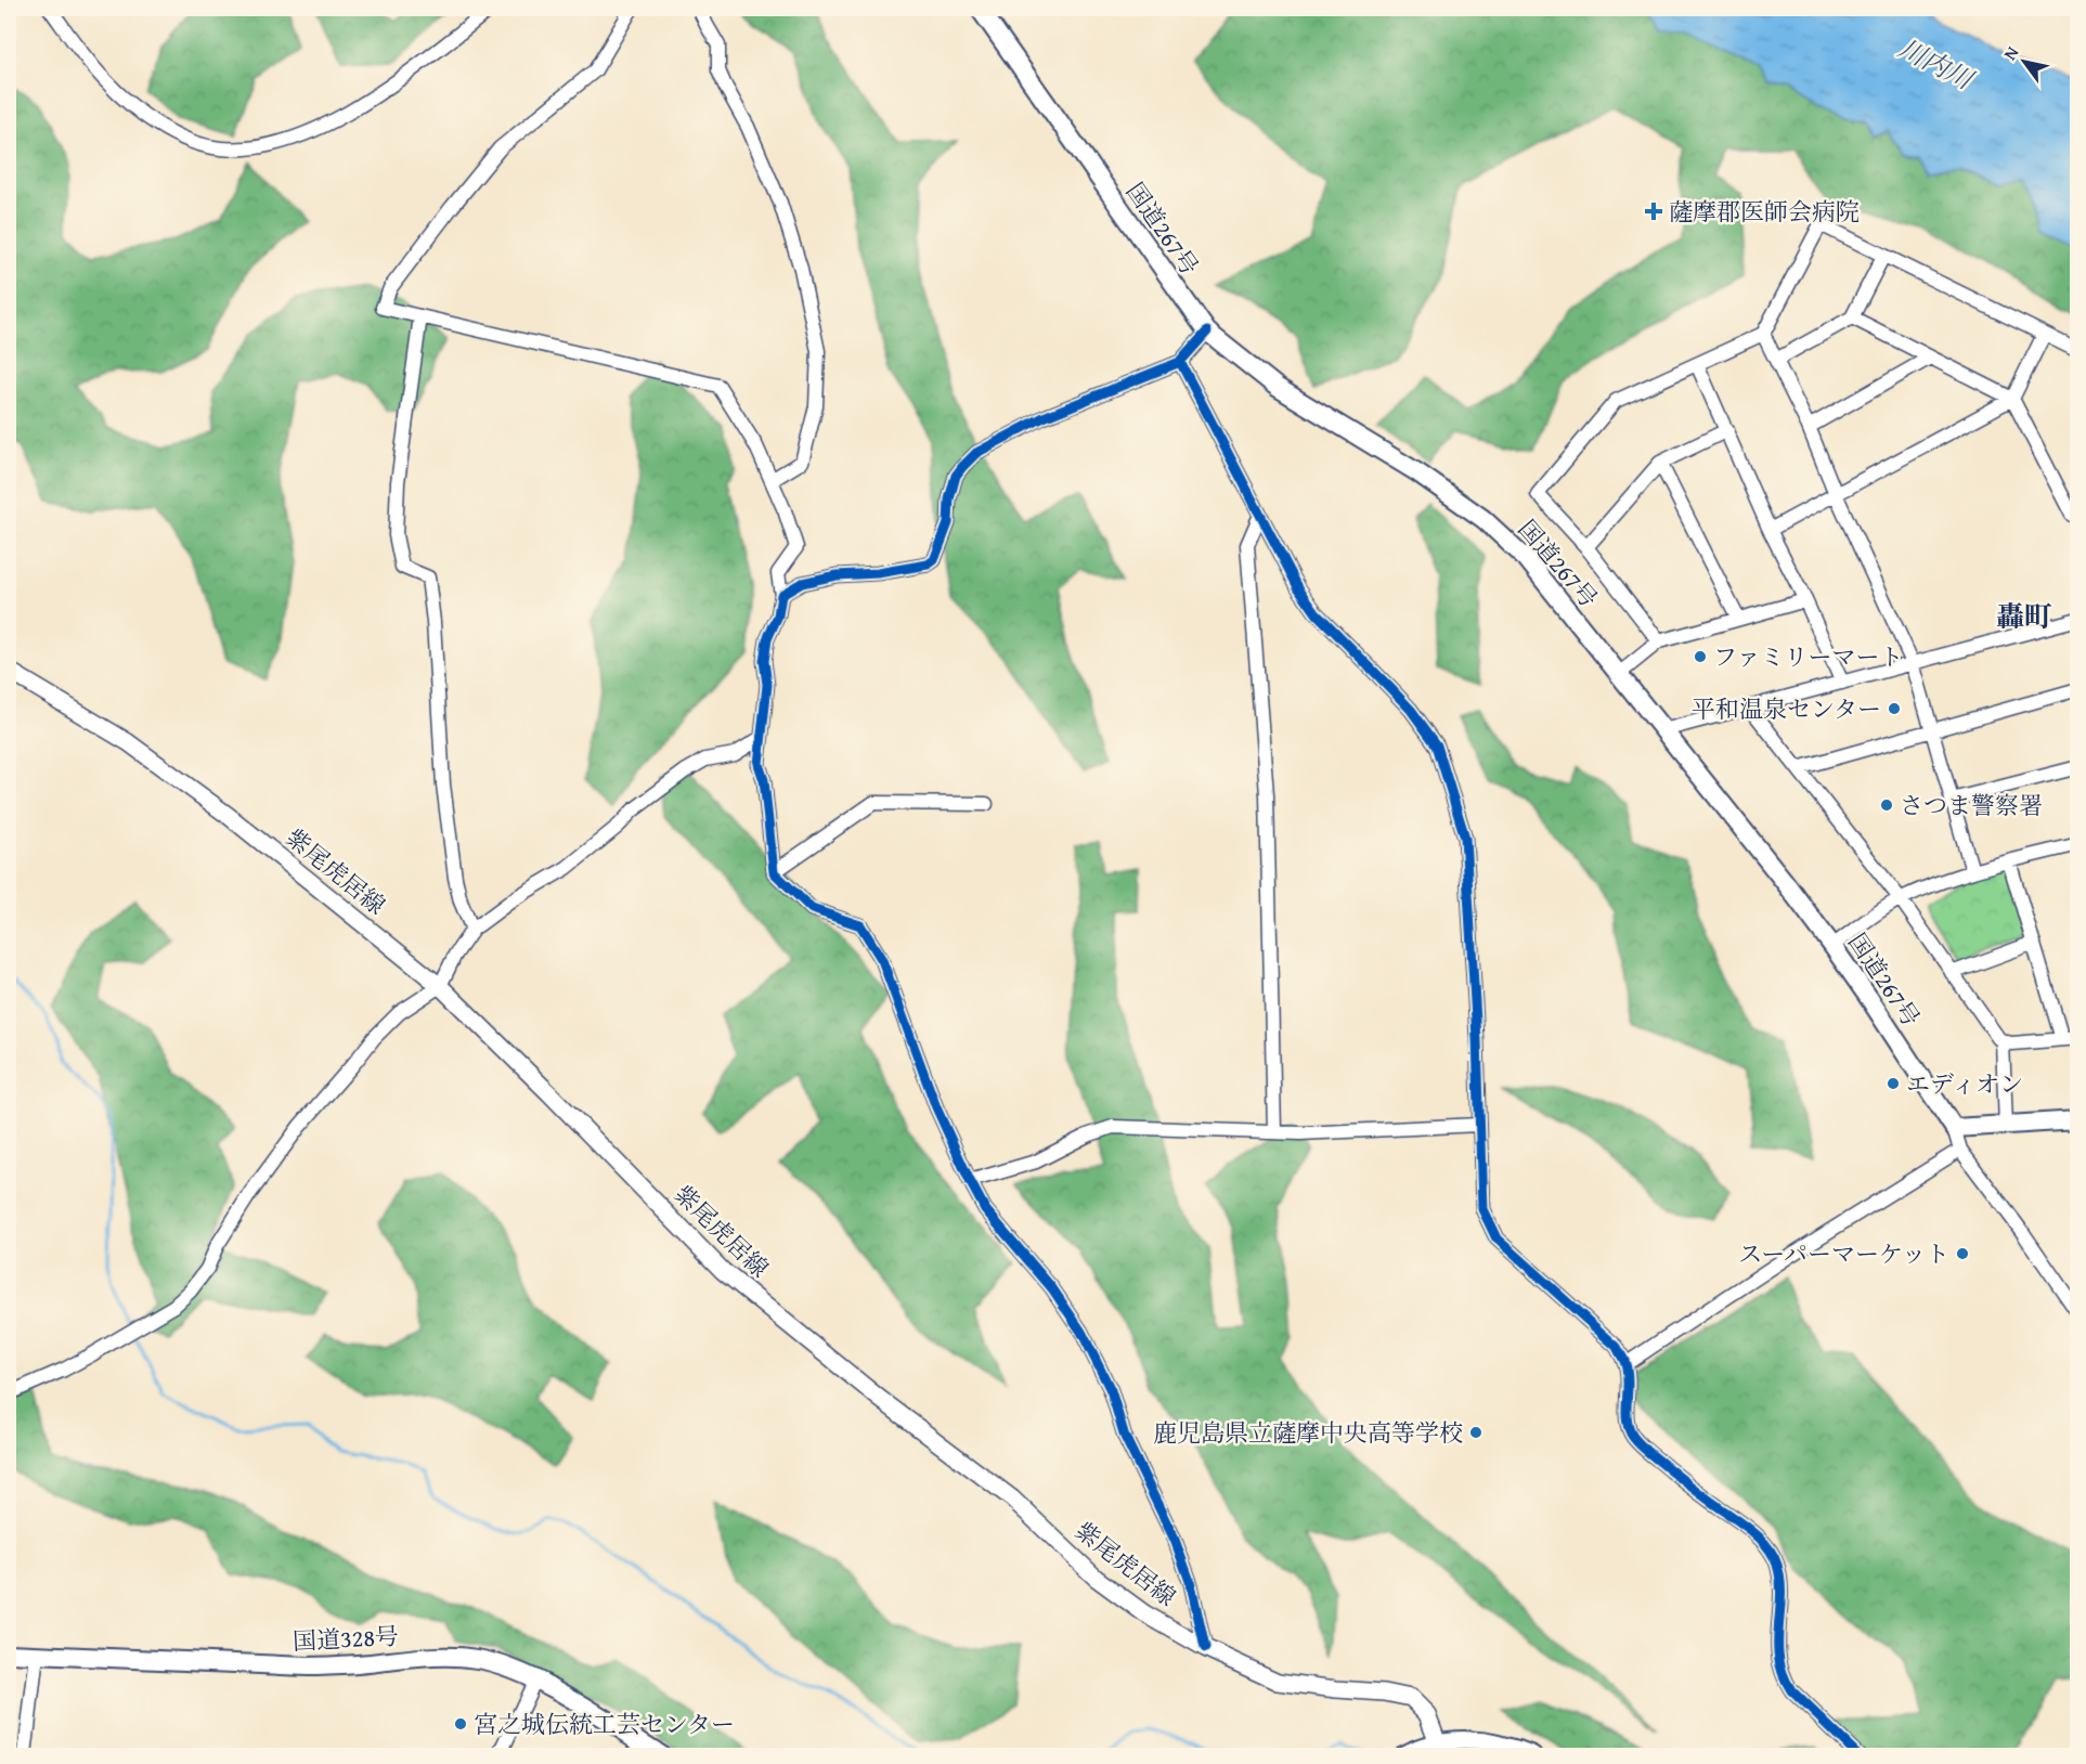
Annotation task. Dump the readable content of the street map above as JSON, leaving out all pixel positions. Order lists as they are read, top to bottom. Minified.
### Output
{"streets":{"highway":["国道267号","国道328号"],"main road":["紫尾虎居線"]},"districts":["轟町"],"water":["川内川"],"places":{"health":["薩摩郡医師会病院"],"other":["ファミリーマート","平和温泉センター","さつま警察署","エディオン","スーパーマーケット","鹿児島県立薩摩中央高等学校","宮之城伝統工芸センター"]},"north":"top left"}
